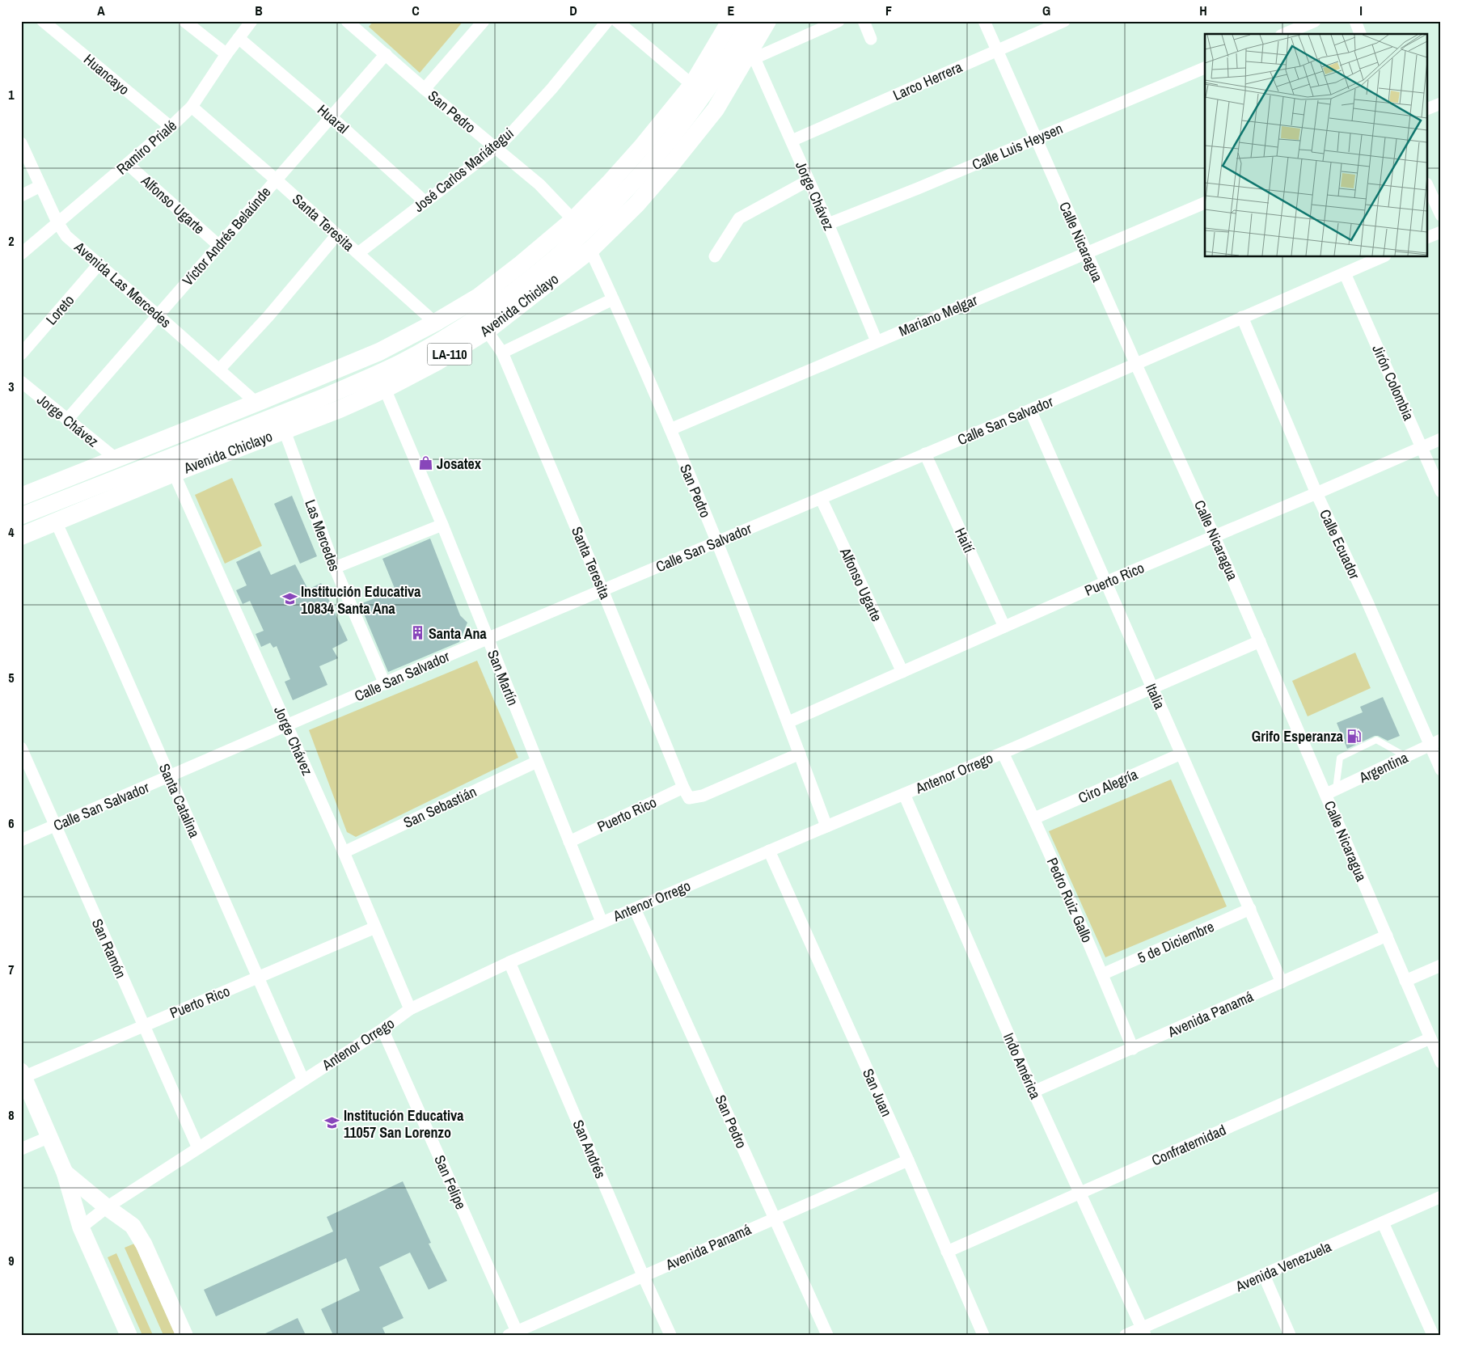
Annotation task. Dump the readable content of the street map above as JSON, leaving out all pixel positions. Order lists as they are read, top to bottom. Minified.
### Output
{"streets":{"main road":["Avenida Chiclayo","LA-110"],"street":["Huancayo","Larco Herrera","San Pedro","Huaral","Calle Luis Heysen","Ramiro Prialé","José Carlos Mariátegui","Jorge Chávez","Alfonso Ugarte","Santa Teresita","Víctor Andrés Belaúnde","Calle Nicaragua","Avenida Las Mercedes","Loreto","Mariano Melgar","Jirón Colombia","Calle San Salvador","Las Mercedes","Haití","Calle Ecuador","Puerto Rico","San Martín","Italia","Argentina","Antenor Orrego","Ciro Alegría","Santa Catalina","San Sebastián","Pedro Ruiz Gallo","5 de Diciembre","San Ramón","Avenida Panamá","Indo América","San Juan","Confraternidad","San Andrés","San Felipe","Avenida Venezuela"]},"crossings":[["Huancayo","Ramiro Prialé"],["Larco Herrera","Jorge Chávez"],["Larco Herrera","Calle Nicaragua"],["San Pedro","José Carlos Mariátegui"],["San Pedro","Víctor Andrés Belaúnde"],["San Pedro","Avenida Chiclayo"],["San Pedro","Mariano Melgar"],["San Pedro","LA-110"],["San Pedro","Calle San Salvador"],["San Pedro","Puerto Rico"],["San Pedro","Antenor Orrego"],["San Pedro","Avenida Panamá"],["Huaral","Ramiro Prialé"],["Huaral","José Carlos Mariátegui"],["Huaral","Víctor Andrés Belaúnde"],["Calle Luis Heysen","Jorge Chávez"],["Calle Luis Heysen","Calle Nicaragua"],["Ramiro Prialé","Alfonso Ugarte"],["Ramiro Prialé","Santa Teresita"],["Ramiro Prialé","Avenida Las Mercedes"],["José Carlos Mariátegui","Santa Teresita"],["Jorge Chávez","Víctor Andrés Belaúnde"],["Jorge Chávez","Avenida Chiclayo"],["Jorge Chávez","Mariano Melgar"],["Jorge Chávez","LA-110"],["Jorge Chávez","Calle San Salvador"],["Jorge Chávez","Puerto Rico"],["Jorge Chávez","Antenor Orrego"],["Jorge Chávez","San Sebastián"],["Alfonso Ugarte","Víctor Andrés Belaúnde"],["Alfonso Ugarte","Calle San Salvador"],["Alfonso Ugarte","Puerto Rico"],["Santa Teresita","Víctor Andrés Belaúnde"],["Santa Teresita","Avenida Chiclayo"],["Santa Teresita","LA-110"],["Santa Teresita","Calle San Salvador"],["Santa Teresita","Puerto Rico"],["Víctor Andrés Belaúnde","Avenida Las Mercedes"],["Calle Nicaragua","Mariano Melgar"],["Calle Nicaragua","Calle San Salvador"],["Calle Nicaragua","Puerto Rico"],["Calle Nicaragua","Argentina"],["Calle Nicaragua","Antenor Orrego"],["Calle Nicaragua","Avenida Panamá"],["Calle Nicaragua","Confraternidad"],["Avenida Las Mercedes","Loreto"],["Avenida Las Mercedes","LA-110"],["Avenida Chiclayo","Las Mercedes"],["Avenida Chiclayo","San Martín"],["Avenida Chiclayo","Santa Catalina"],["Jirón Colombia","Calle San Salvador"],["Jirón Colombia","Puerto Rico"],["Calle San Salvador","Las Mercedes"],["Calle San Salvador","Haití"],["Calle San Salvador","Calle Ecuador"],["Calle San Salvador","San Martín"],["Calle San Salvador","Italia"],["Calle San Salvador","Santa Catalina"],["Calle San Salvador","San Ramón"],["Haití","Puerto Rico"],["Calle Ecuador","Puerto Rico"],["Calle Ecuador","Argentina"],["Puerto Rico","San Martín"],["Puerto Rico","Italia"],["Puerto Rico","Santa Catalina"],["Puerto Rico","San Ramón"],["San Martín","Antenor Orrego"],["San Martín","San Sebastián"],["Italia","Antenor Orrego"],["Italia","Ciro Alegría"],["Italia","5 de Diciembre"],["Italia","Avenida Panamá"],["Antenor Orrego","Santa Catalina"],["Antenor Orrego","Pedro Ruiz Gallo"],["Antenor Orrego","San Ramón"],["Antenor Orrego","Indo América"],["Antenor Orrego","San Juan"],["Antenor Orrego","San Andrés"],["Antenor Orrego","San Felipe"],["Ciro Alegría","Pedro Ruiz Gallo"],["Pedro Ruiz Gallo","5 de Diciembre"],["Pedro Ruiz Gallo","Avenida Panamá"],["Avenida Panamá","Indo América"],["Avenida Panamá","San Juan"],["Avenida Panamá","San Andrés"],["Avenida Panamá","San Felipe"],["Indo América","Confraternidad"],["Indo América","Avenida Venezuela"],["San Juan","Confraternidad"]],"places":{"shop":["Josatex"],"school or university":["Institución Educativa 10834 Santa Ana","Institución Educativa 11057 San Lorenzo"],"building":["Santa Ana"],"fuel station":["Grifo Esperanza"]},"grid":{"columns":["A","B","C","D","E","F","G","H","I"],"rows":["1","2","3","4","5","6","7","8","9"]}}
